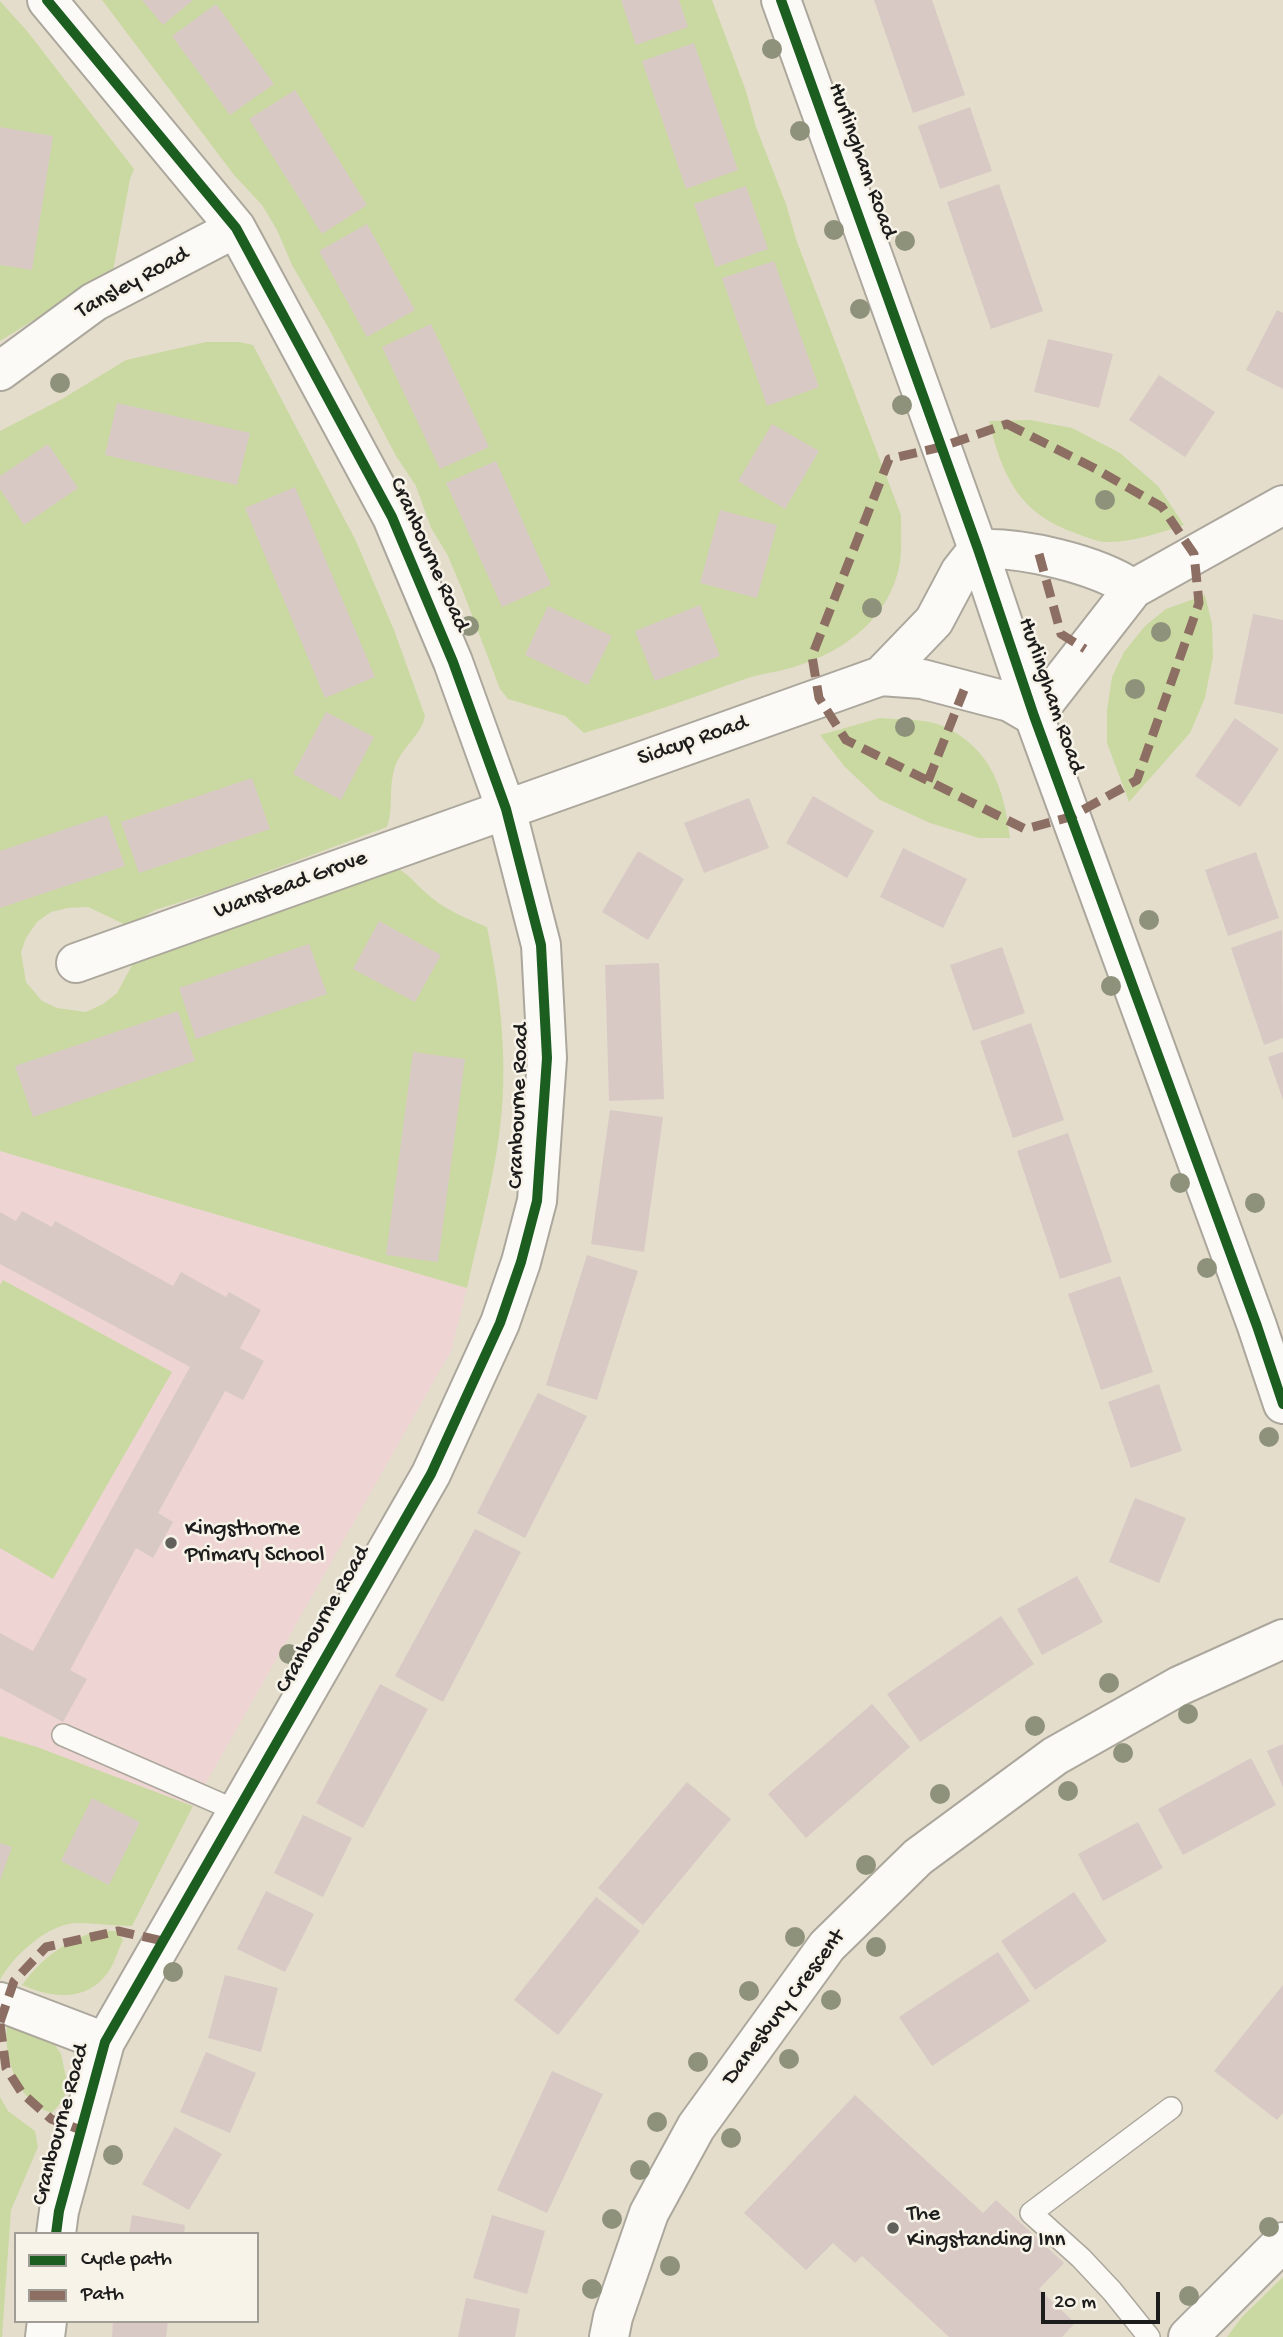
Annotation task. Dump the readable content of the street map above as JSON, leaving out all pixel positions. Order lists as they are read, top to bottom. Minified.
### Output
{"streets":{"street":["Hurlingham Road","Tansley Road","Cranbourne Road","Sidcup Road","Wanstead Grove","Danesbury Crescent"]},"crossings":[["Hurlingham Road","Sidcup Road"],["Tansley Road","Cranbourne Road"],["Cranbourne Road","Sidcup Road"],["Cranbourne Road","Wanstead Grove"],["Sidcup Road","Wanstead Grove"]],"places":["Kingsthorne Primary School","The Kingstanding Inn"],"legend":["Cycle path","Path"],"scale_bar":"20 m"}
